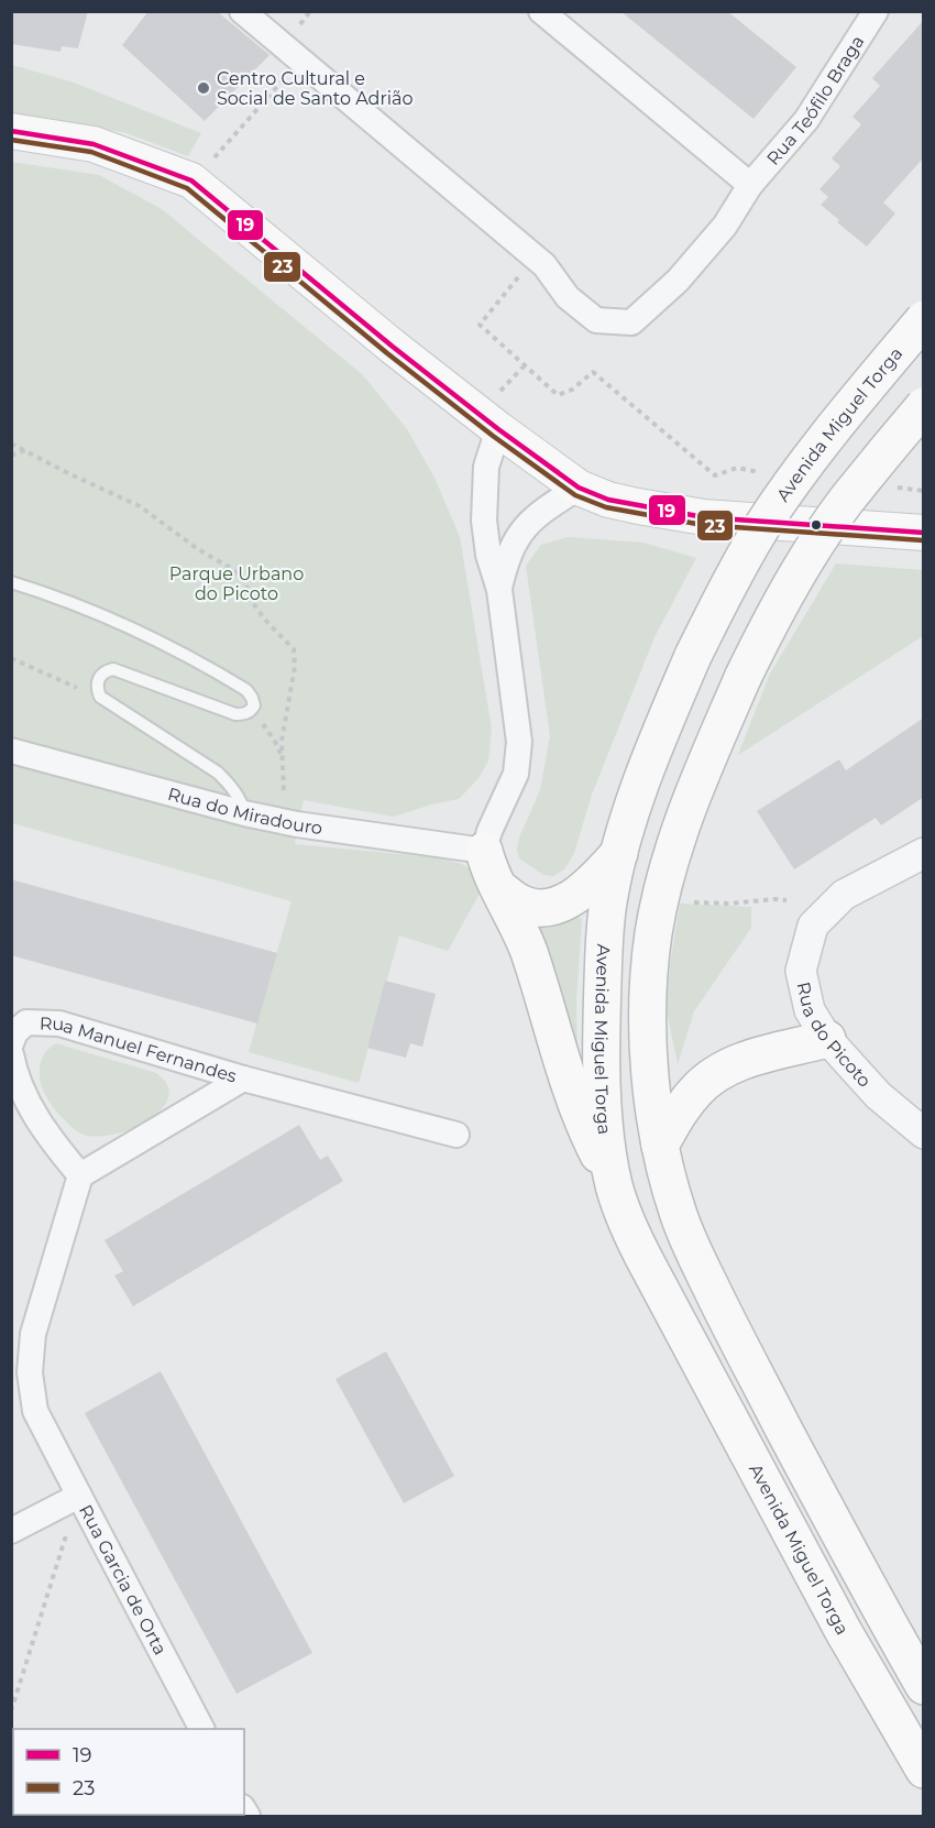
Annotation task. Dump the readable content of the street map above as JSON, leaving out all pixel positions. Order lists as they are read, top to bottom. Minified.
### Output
{"streets":{"highway":["Avenida Miguel Torga"],"street":["Rua Teófilo Braga","Rua do Miradouro","Rua do Picoto","Rua Manuel Fernandes","Rua Garcia de Orta"]},"parks":["Parque Urbano do Picoto"],"places":["Centro Cultural e Social de Santo Adrião"],"lines":["transit line 19","transit line 23"],"legend":["19","23"]}
